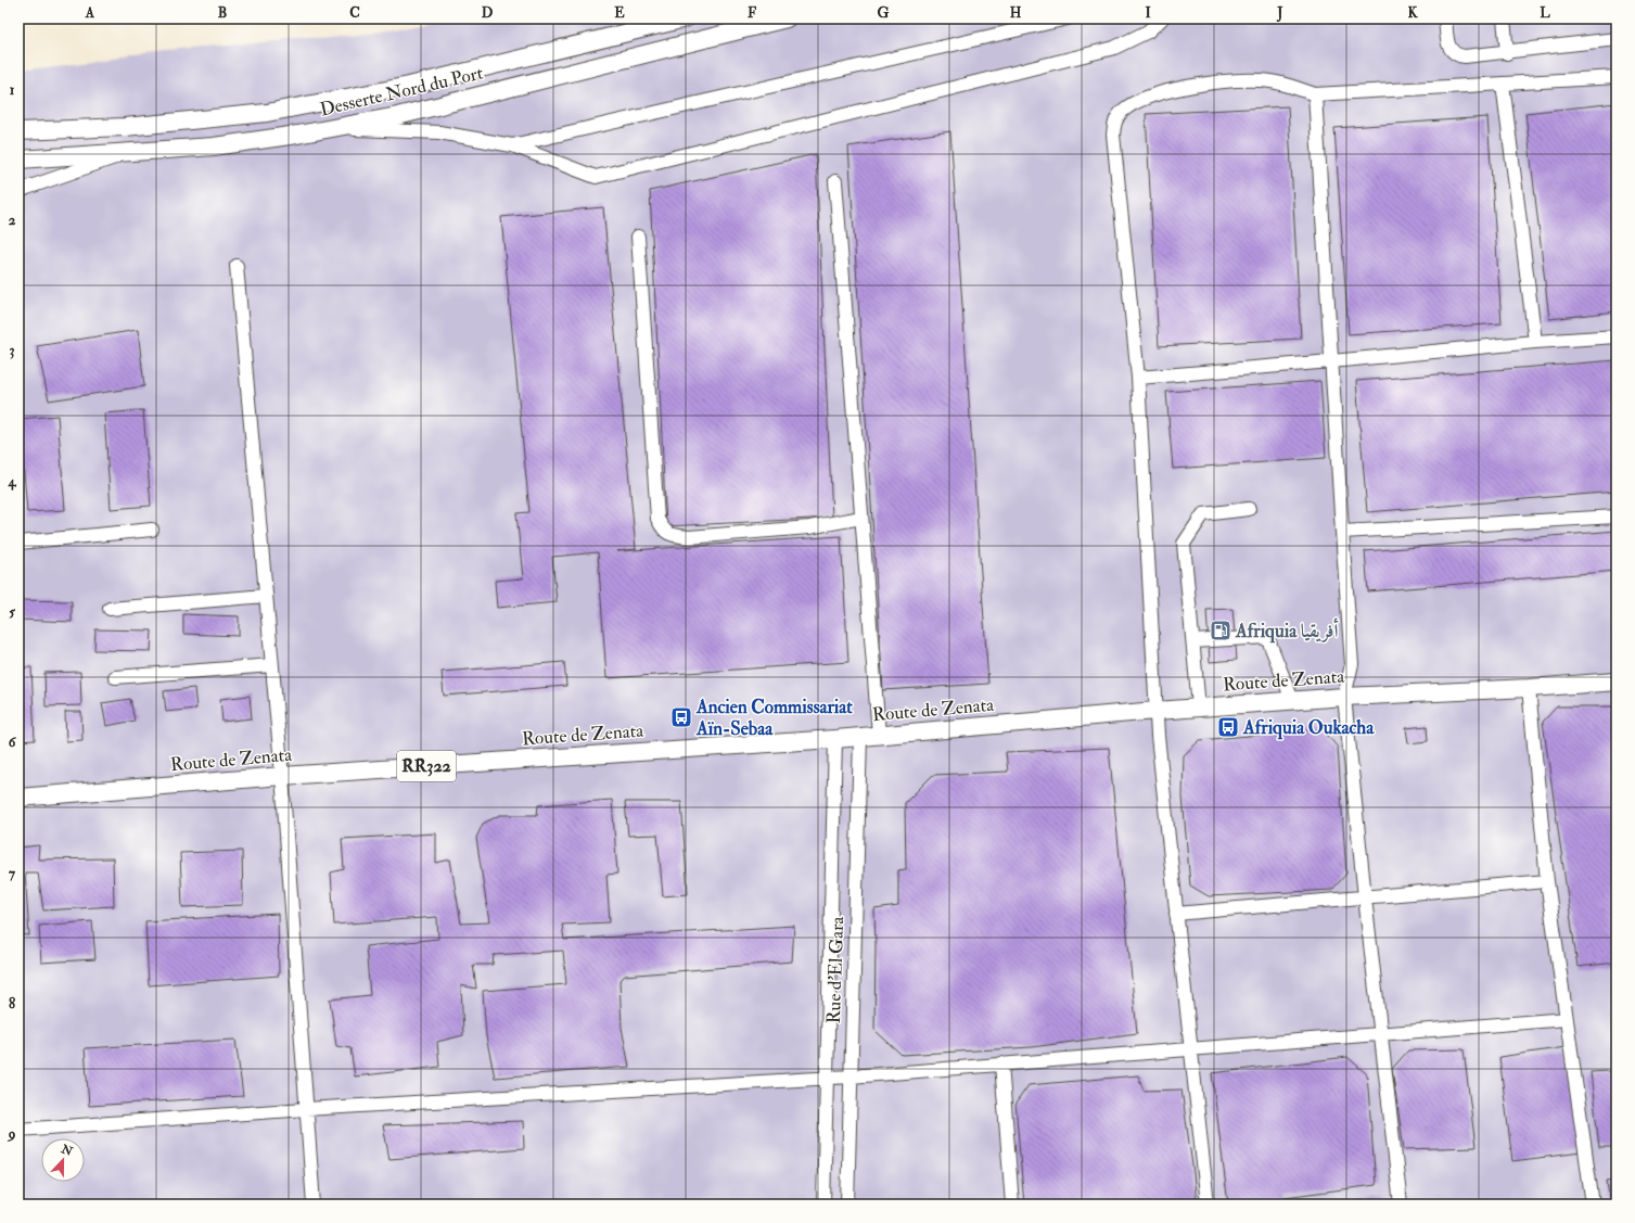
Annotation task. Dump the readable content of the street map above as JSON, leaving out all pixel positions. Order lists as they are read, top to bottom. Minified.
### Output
{"streets":{"main road":["Desserte Nord du Port","Route de Zenata","RR322"],"street":["Rue d'El Gara"]},"crossings":[["Route de Zenata","Rue d'El Gara"]],"places":{"fuel station":["Afriquia أفريقيا"],"bus stop":["Ancien Commissariat Aïn-Sebaa","Afriquia Oukacha"]},"north":"top","grid":{"columns":["A","B","C","D","E","F","G","H","I","J","K","L"],"rows":["1","2","3","4","5","6","7","8","9"]}}
